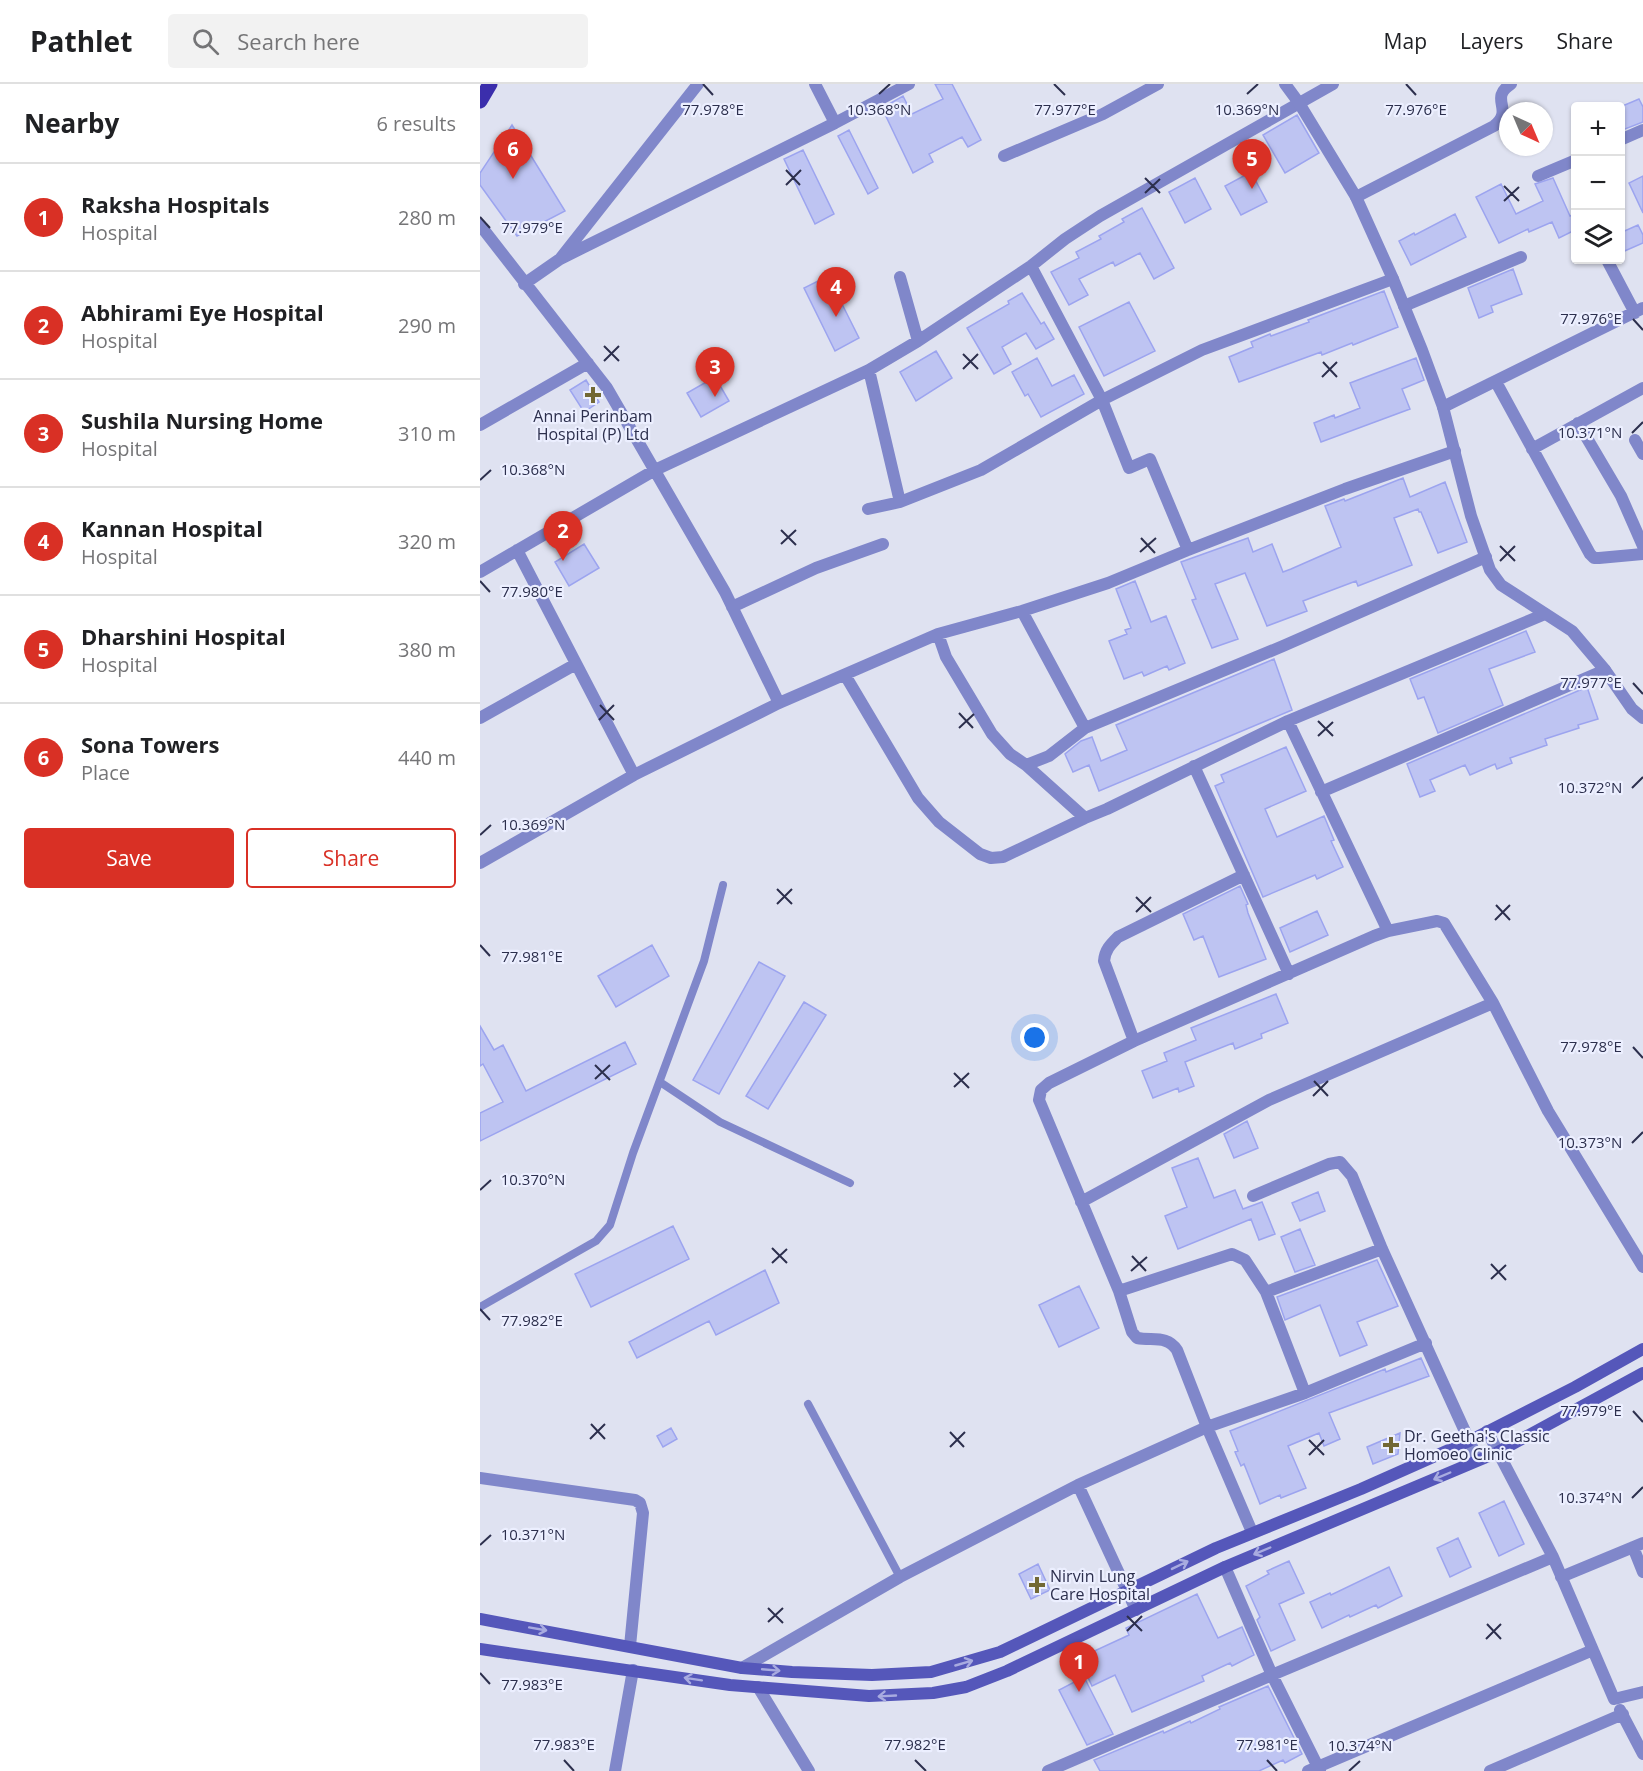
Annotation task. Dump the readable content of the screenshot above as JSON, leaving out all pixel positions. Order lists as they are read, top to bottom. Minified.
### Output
{"places":{"health":["Annai Perinbam Hospital (P) Ltd","Dr. Geetha's Classic Homoeo Clinic","Nirvin Lung Care Hospital"]},"north":"bottom right","page":{"header":"Pathlet","search":"Search here","nav":["Map","Layers","Share"],"heading":["Nearby","6 results"],"map_buttons":["+","−"],"pins":["6","5","4","3","2","1"],"list":[{"mark":"1","name":"Raksha Hospitals","note":"Hospital","value":"280 m"},{"mark":"2","name":"Abhirami Eye Hospital","note":"Hospital","value":"290 m"},{"mark":"3","name":"Sushila Nursing Home","note":"Hospital","value":"310 m"},{"mark":"4","name":"Kannan Hospital","note":"Hospital","value":"320 m"},{"mark":"5","name":"Dharshini Hospital","note":"Hospital","value":"380 m"},{"mark":"6","name":"Sona Towers","note":"Place","value":"440 m"}],"buttons":["Save","Share"]},"coordinates":["10.368°N","10.369°N","77.978°E","77.977°E","77.976°E","77.979°E","10.371°N","77.980°E","10.372°N","77.981°E","10.373°N","10.370°N","77.982°E","10.374°N","77.983°E"]}
